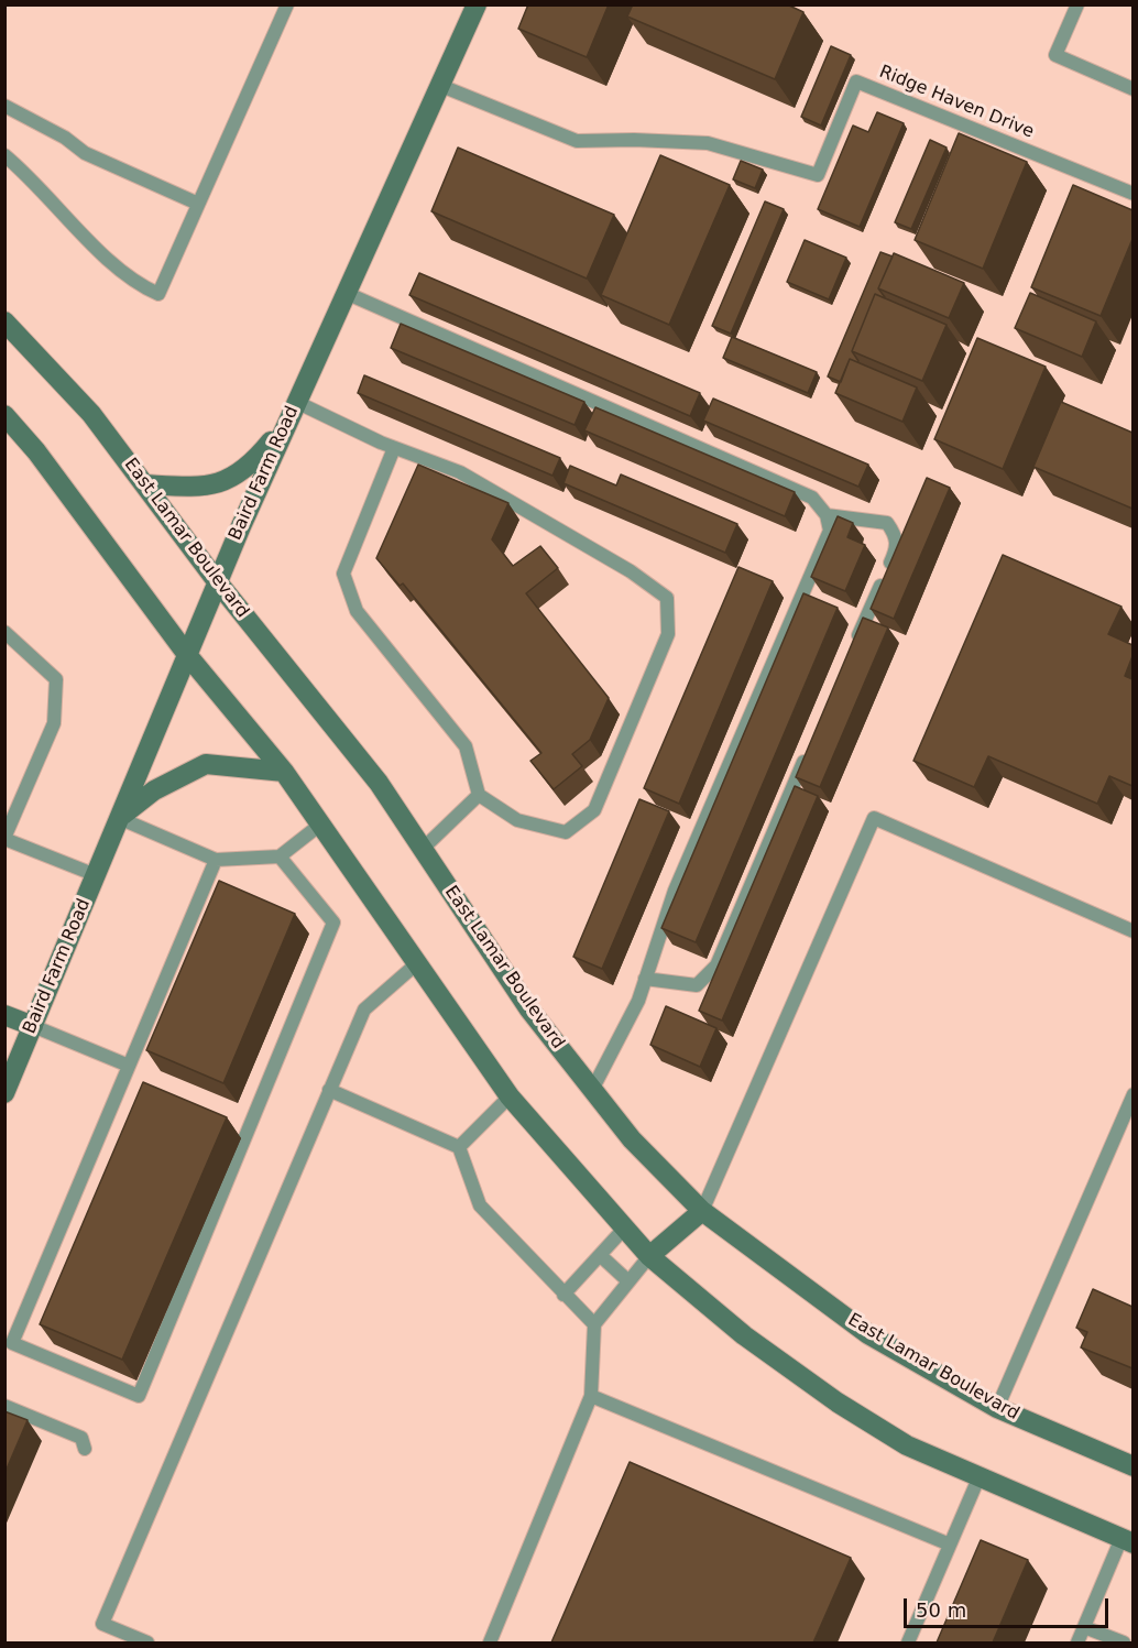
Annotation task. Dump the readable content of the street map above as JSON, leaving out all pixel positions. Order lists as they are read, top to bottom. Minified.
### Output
{"streets":{"main road":["Baird Farm Road","East Lamar Boulevard"],"lane":["Ridge Haven Drive"]},"crossings":[["Ridge Haven Drive","Baird Farm Road"],["Baird Farm Road","East Lamar Boulevard"]],"scale_bar":"50 m"}
